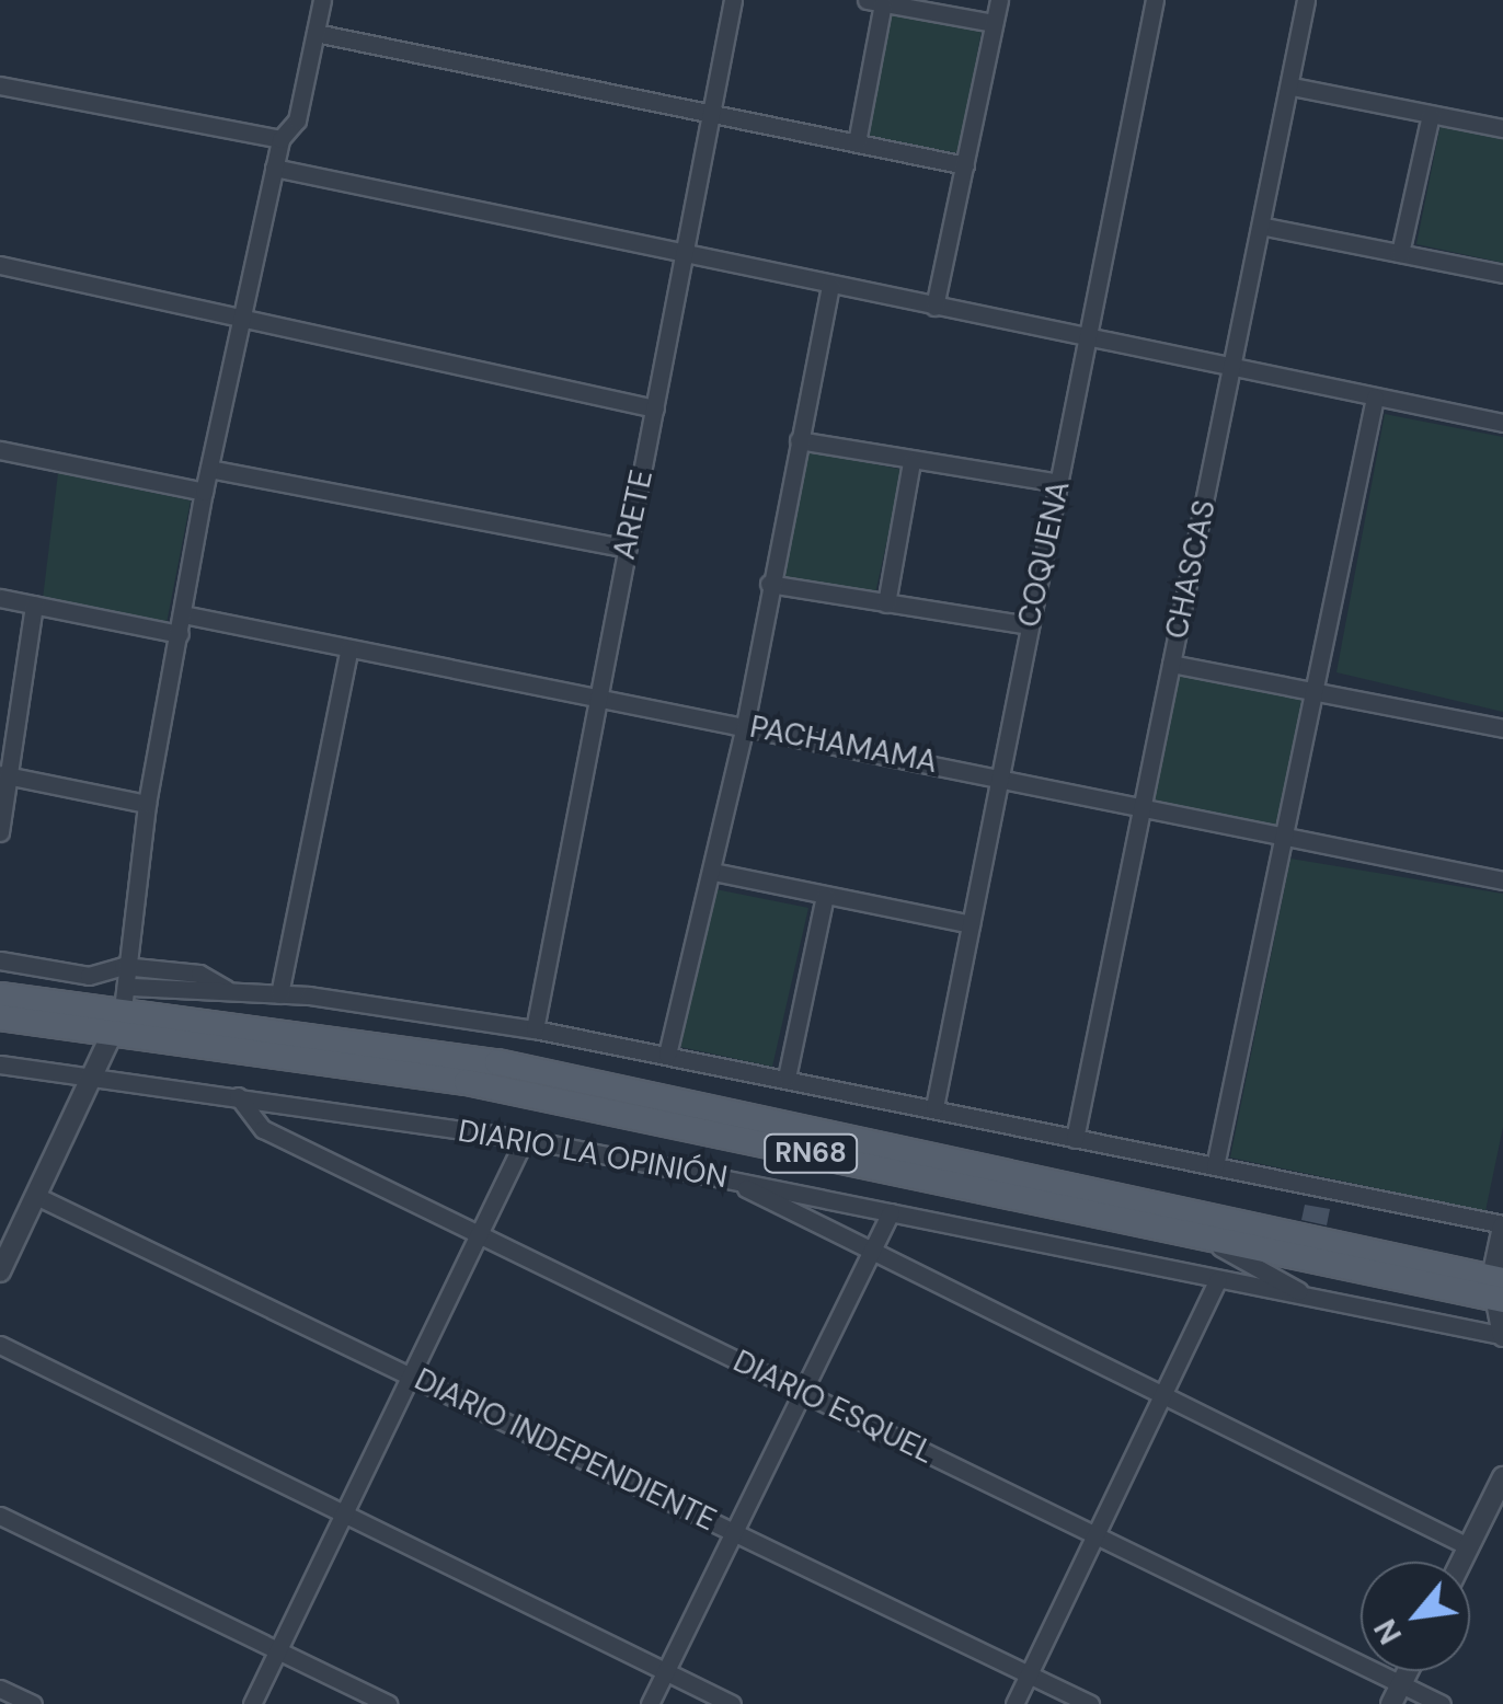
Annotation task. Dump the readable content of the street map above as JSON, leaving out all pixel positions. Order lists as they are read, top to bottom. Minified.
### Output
{"streets":{"main road":["RN68"],"street":["ARETE","COQUENA","CHASCAS","PACHAMAMA","DIARIO LA OPINIÓN","DIARIO ESQUEL","DIARIO INDEPENDIENTE"]},"crossings":[["ARETE","PACHAMAMA"],["COQUENA","PACHAMAMA"],["CHASCAS","PACHAMAMA"],["DIARIO LA OPINIÓN","DIARIO ESQUEL"]],"north":"bottom left"}
